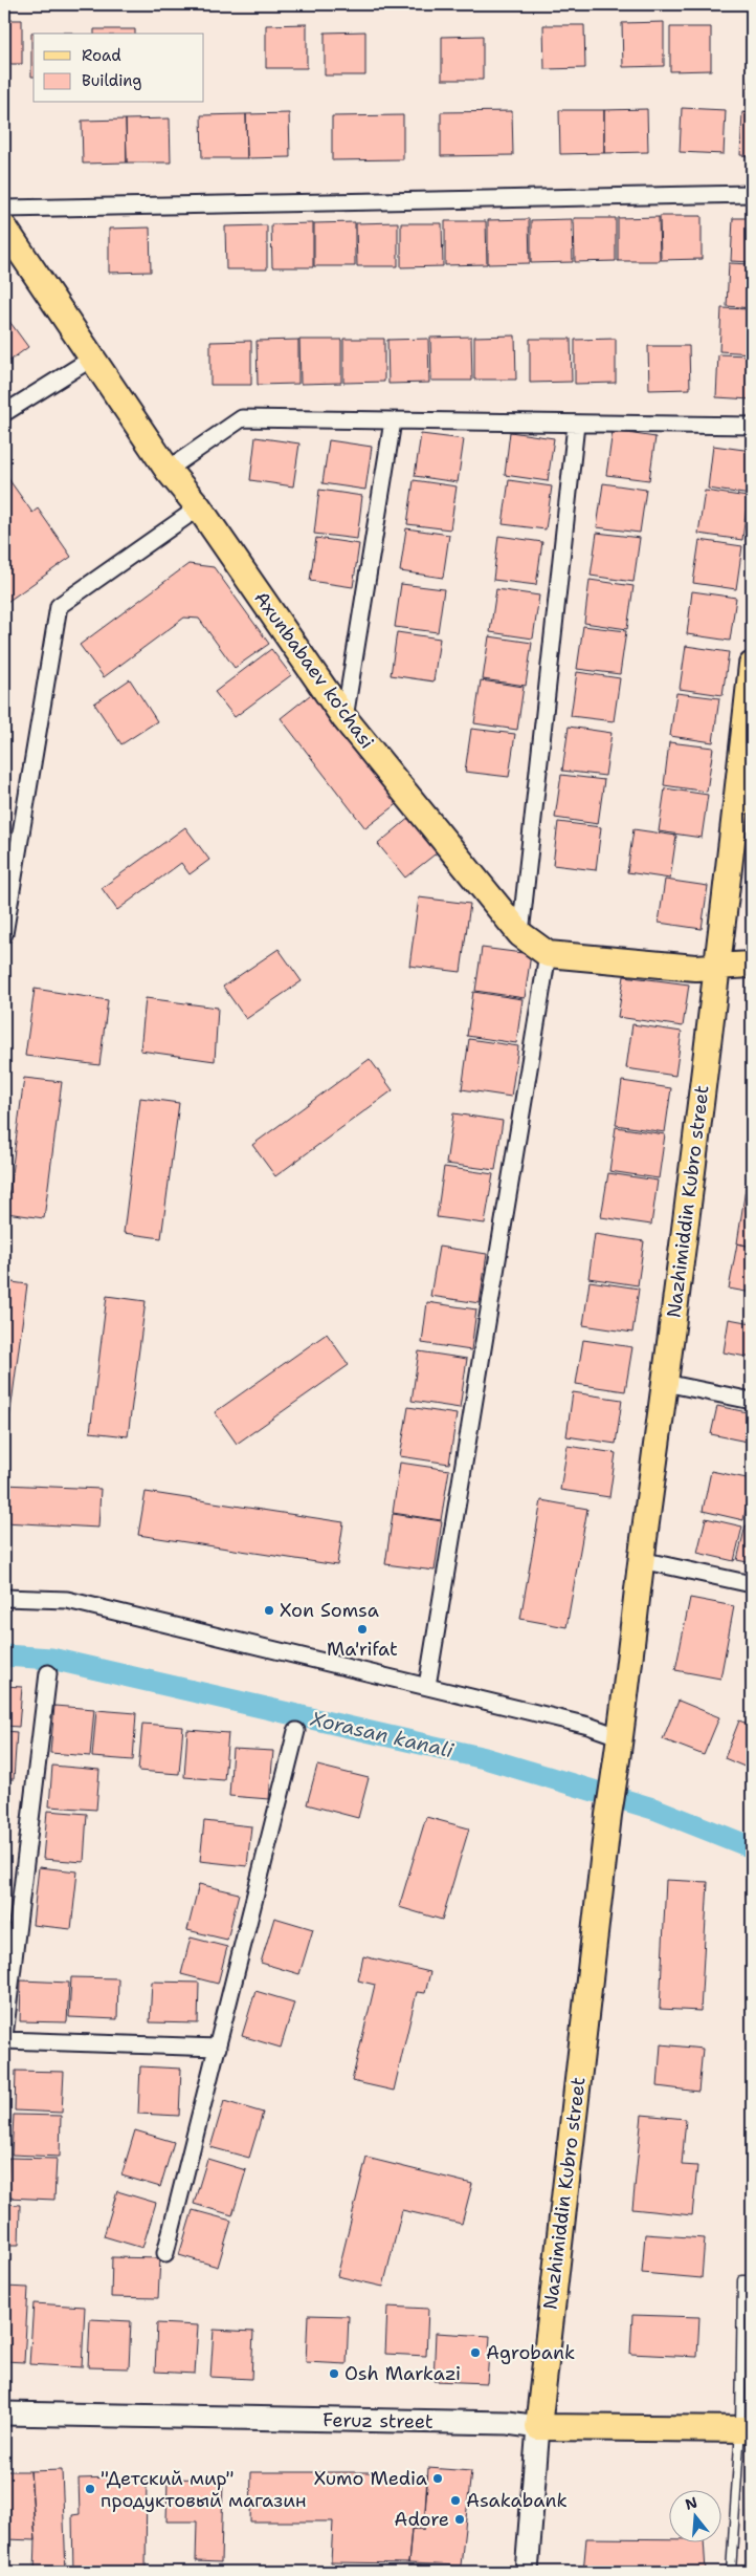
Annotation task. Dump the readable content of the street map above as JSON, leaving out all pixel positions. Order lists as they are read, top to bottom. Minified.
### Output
{"streets":{"main road":["Axunbabaev ko'chasi","Nazhimiddin Kubro street","Feruz street"]},"crossings":[["Nazhimiddin Kubro street","Feruz street"]],"water":["Xorasan kanali"],"places":["Xon Somsa","Ma'rifat","Agrobank","Osh Markazi","Xumo Media","\"Детский мир\" продуктовый магазин","Asakabank","Adore"],"legend":["Road","Building"],"north":"top"}
